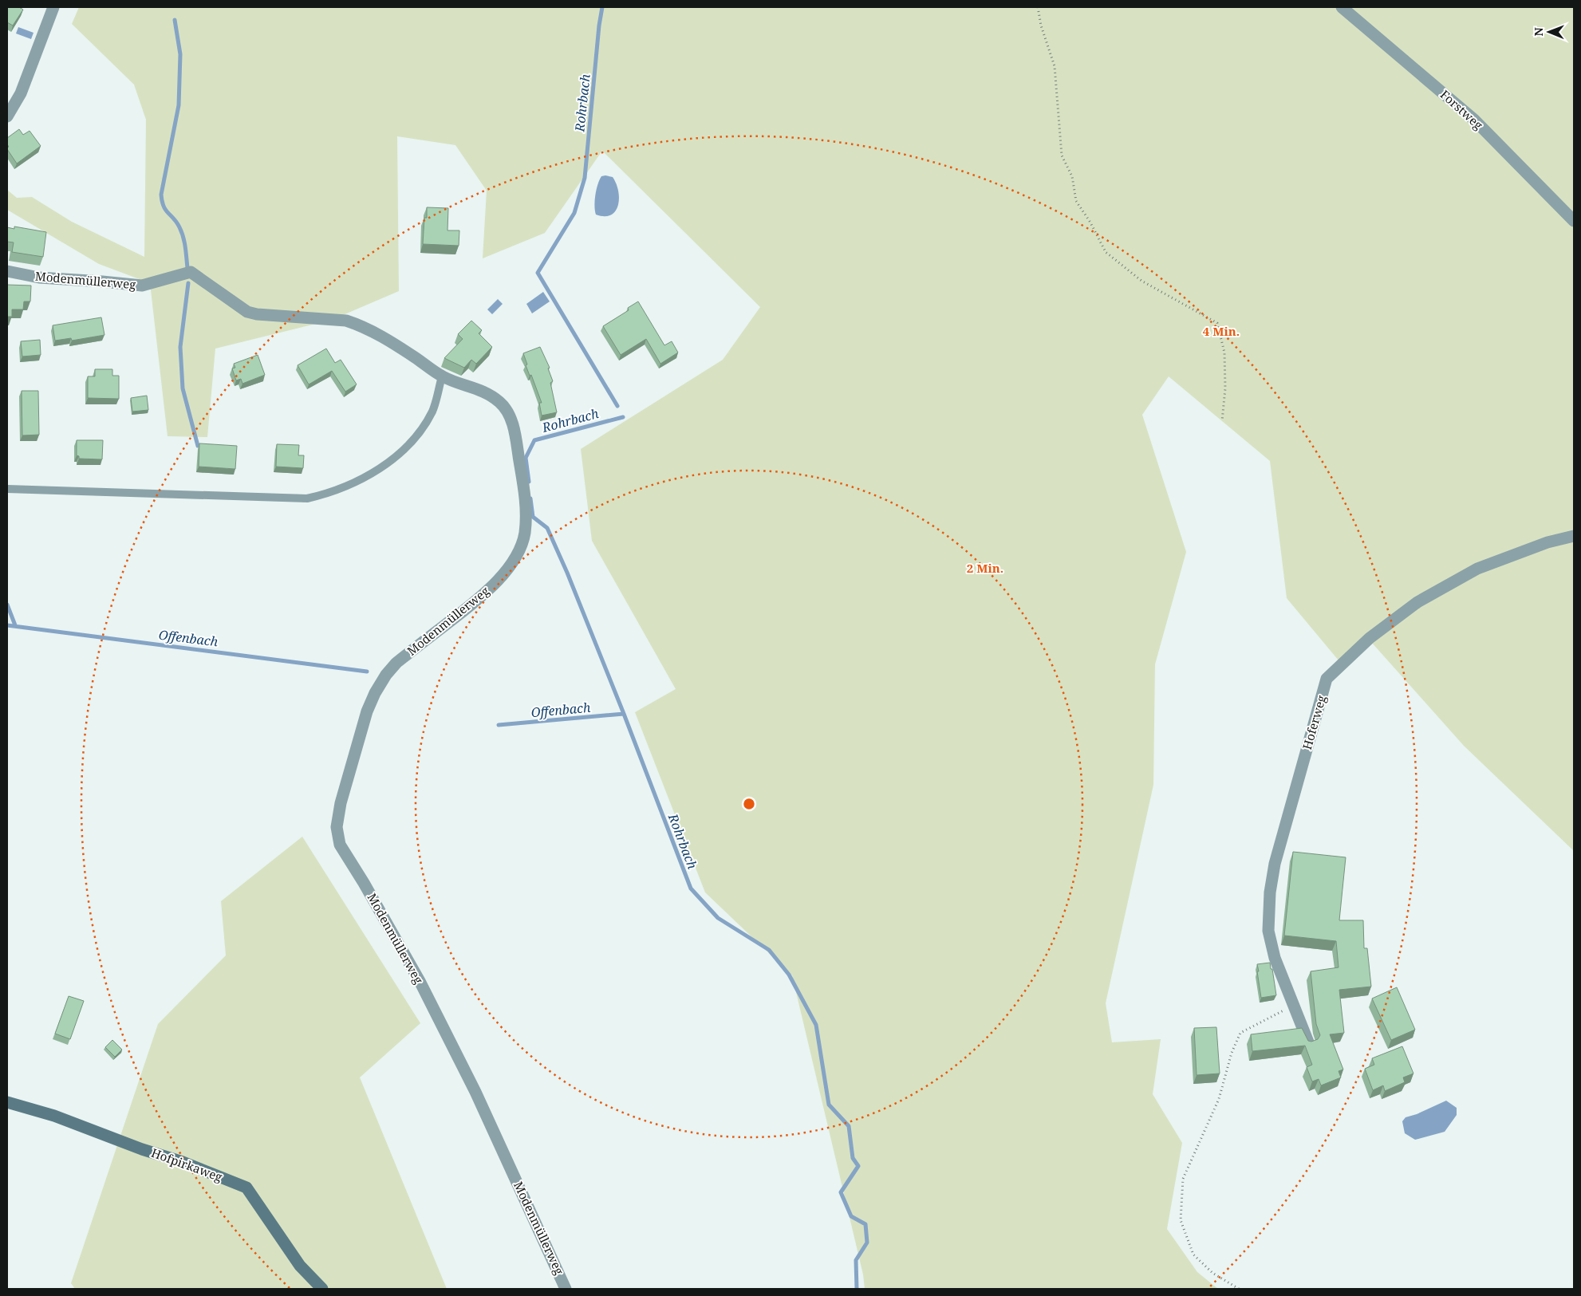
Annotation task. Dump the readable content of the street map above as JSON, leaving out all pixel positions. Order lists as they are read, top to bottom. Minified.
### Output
{"streets":{"street":["Forstweg","Modenmüllerweg","Hoferweg","Hofpirkaweg"]},"water":["Rohrbach","Offenbach"],"north":"left","rings":["4 Min.","2 Min."]}
